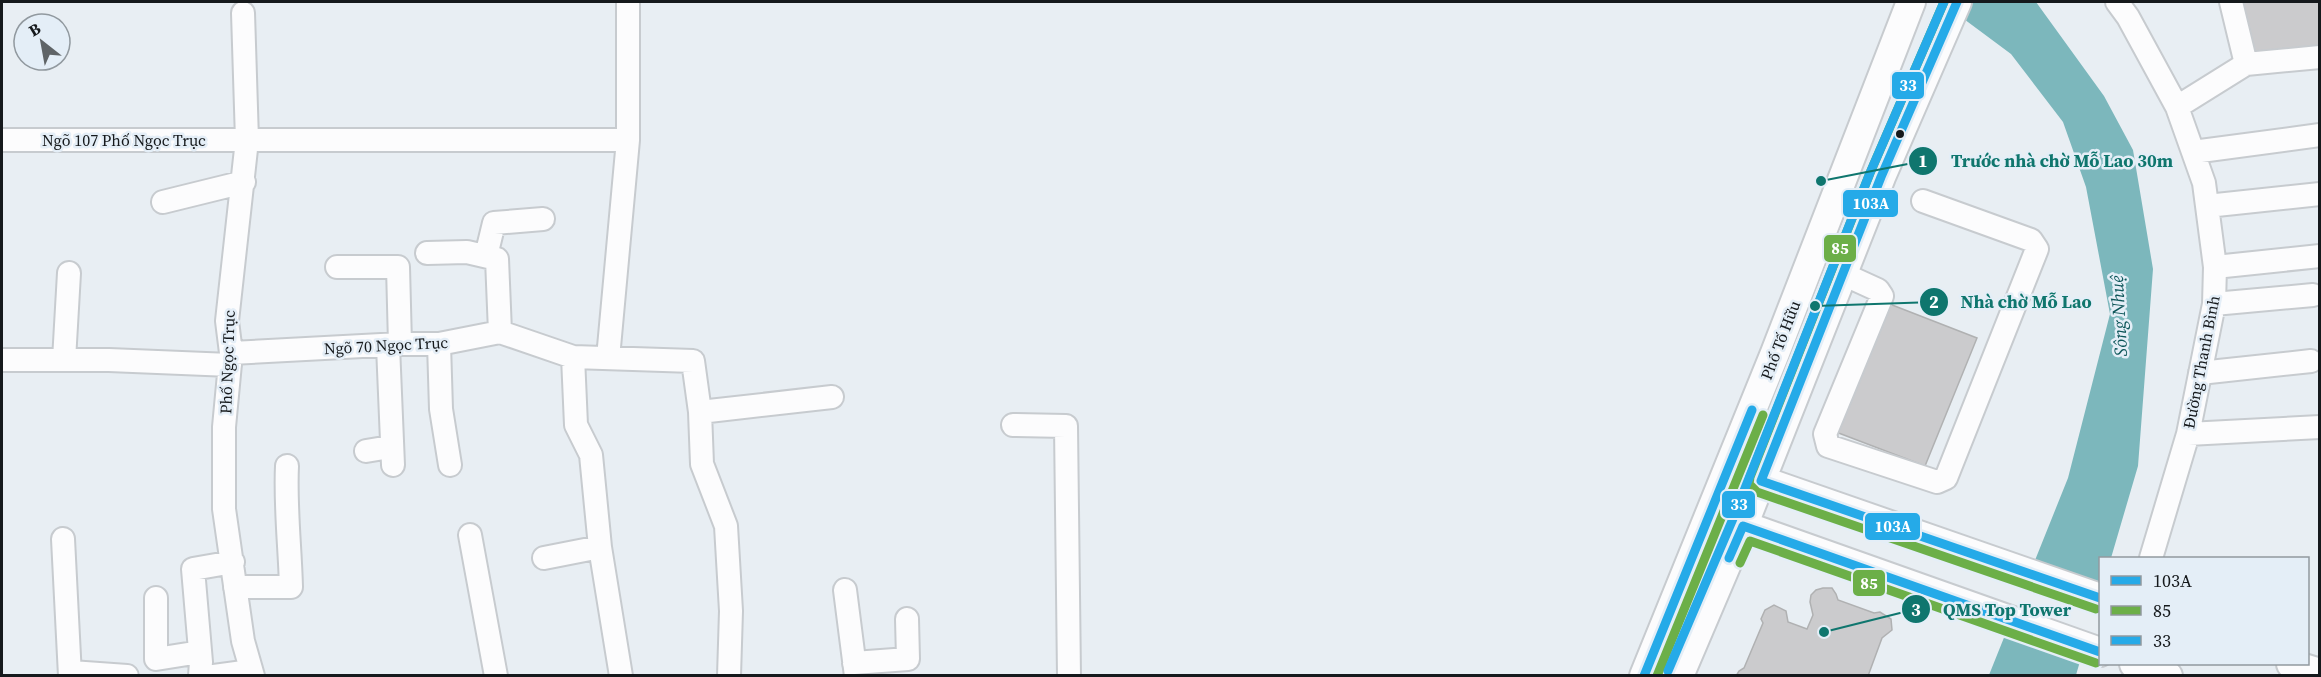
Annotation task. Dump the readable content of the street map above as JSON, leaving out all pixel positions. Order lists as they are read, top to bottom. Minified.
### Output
{"streets":{"main road":["Phố Tố Hữu"],"street":["Ngõ 107 Phố Ngọc Trục","Ngõ 70 Ngọc Trục","Phố Ngọc Trục","Đường Thanh Bình"]},"crossings":[["Ngõ 107 Phố Ngọc Trục","Phố Ngọc Trục"],["Ngõ 70 Ngọc Trục","Phố Ngọc Trục"]],"water":["Sông Nhuệ"],"places":["Trước nhà chờ Mỗ Lao 30m","Nhà chờ Mỗ Lao","QMS Top Tower"],"lines":["transit line 103A","transit line 85","transit line 33"],"legend":["103A","85","33"],"north":"top left"}
